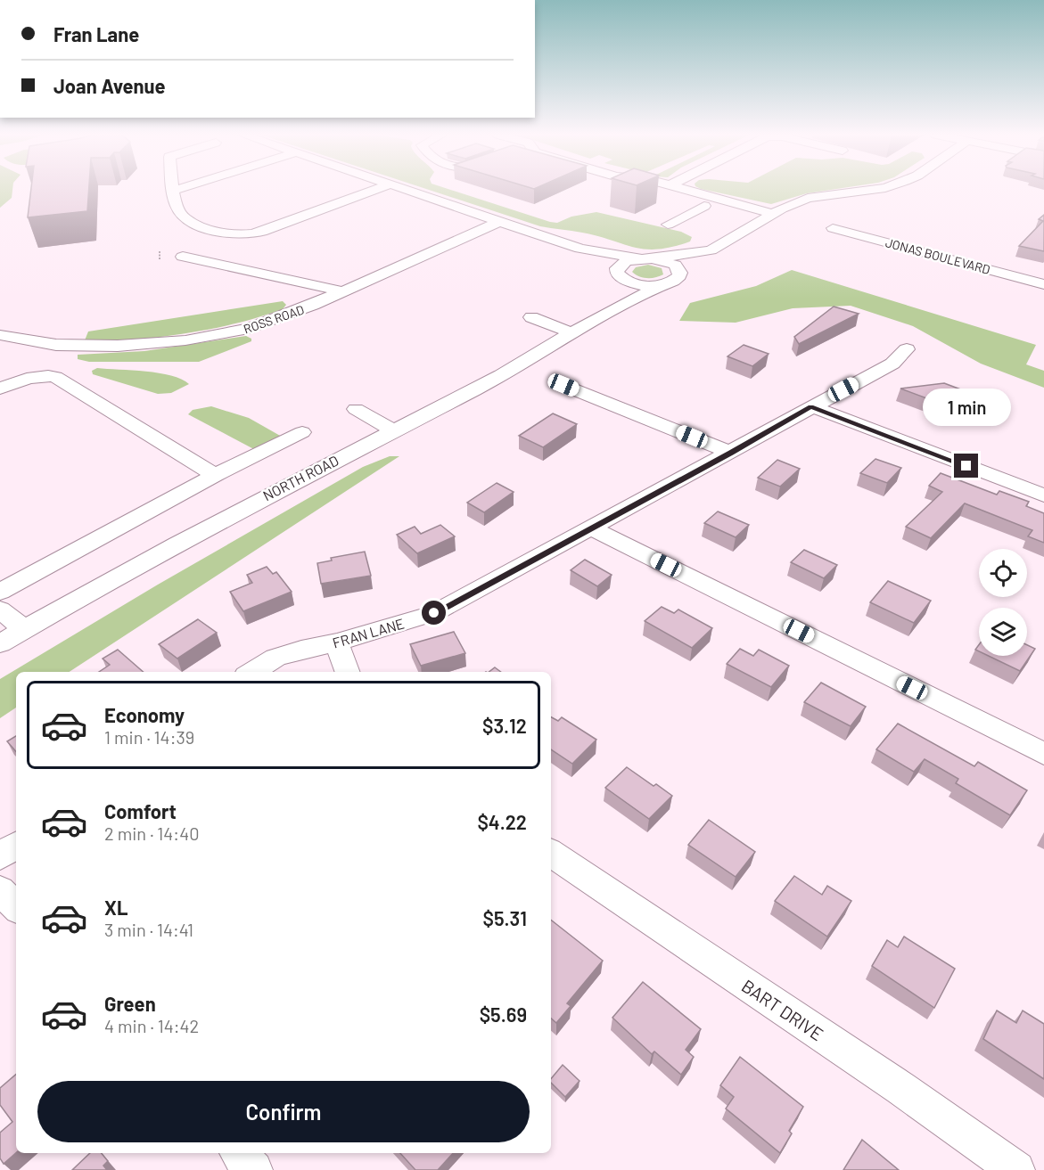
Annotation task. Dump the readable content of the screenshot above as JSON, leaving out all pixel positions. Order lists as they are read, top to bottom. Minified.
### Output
{"streets":{"street":["JONAS BOULEVARD","ROSS ROAD","NORTH ROAD","FRAN LANE","BART DRIVE"]},"page":{"banner":["Fran Lane","Joan Avenue"],"bubble":"1 min","list":[{"name":"Economy","note":"1 min · 14:39","value":"$3.12"},{"name":"Comfort","note":"2 min · 14:40","value":"$4.22"},{"name":"XL","note":"3 min · 14:41","value":"$5.31"},{"name":"Green","note":"4 min · 14:42","value":"$5.69"}],"buttons":"Confirm"}}
